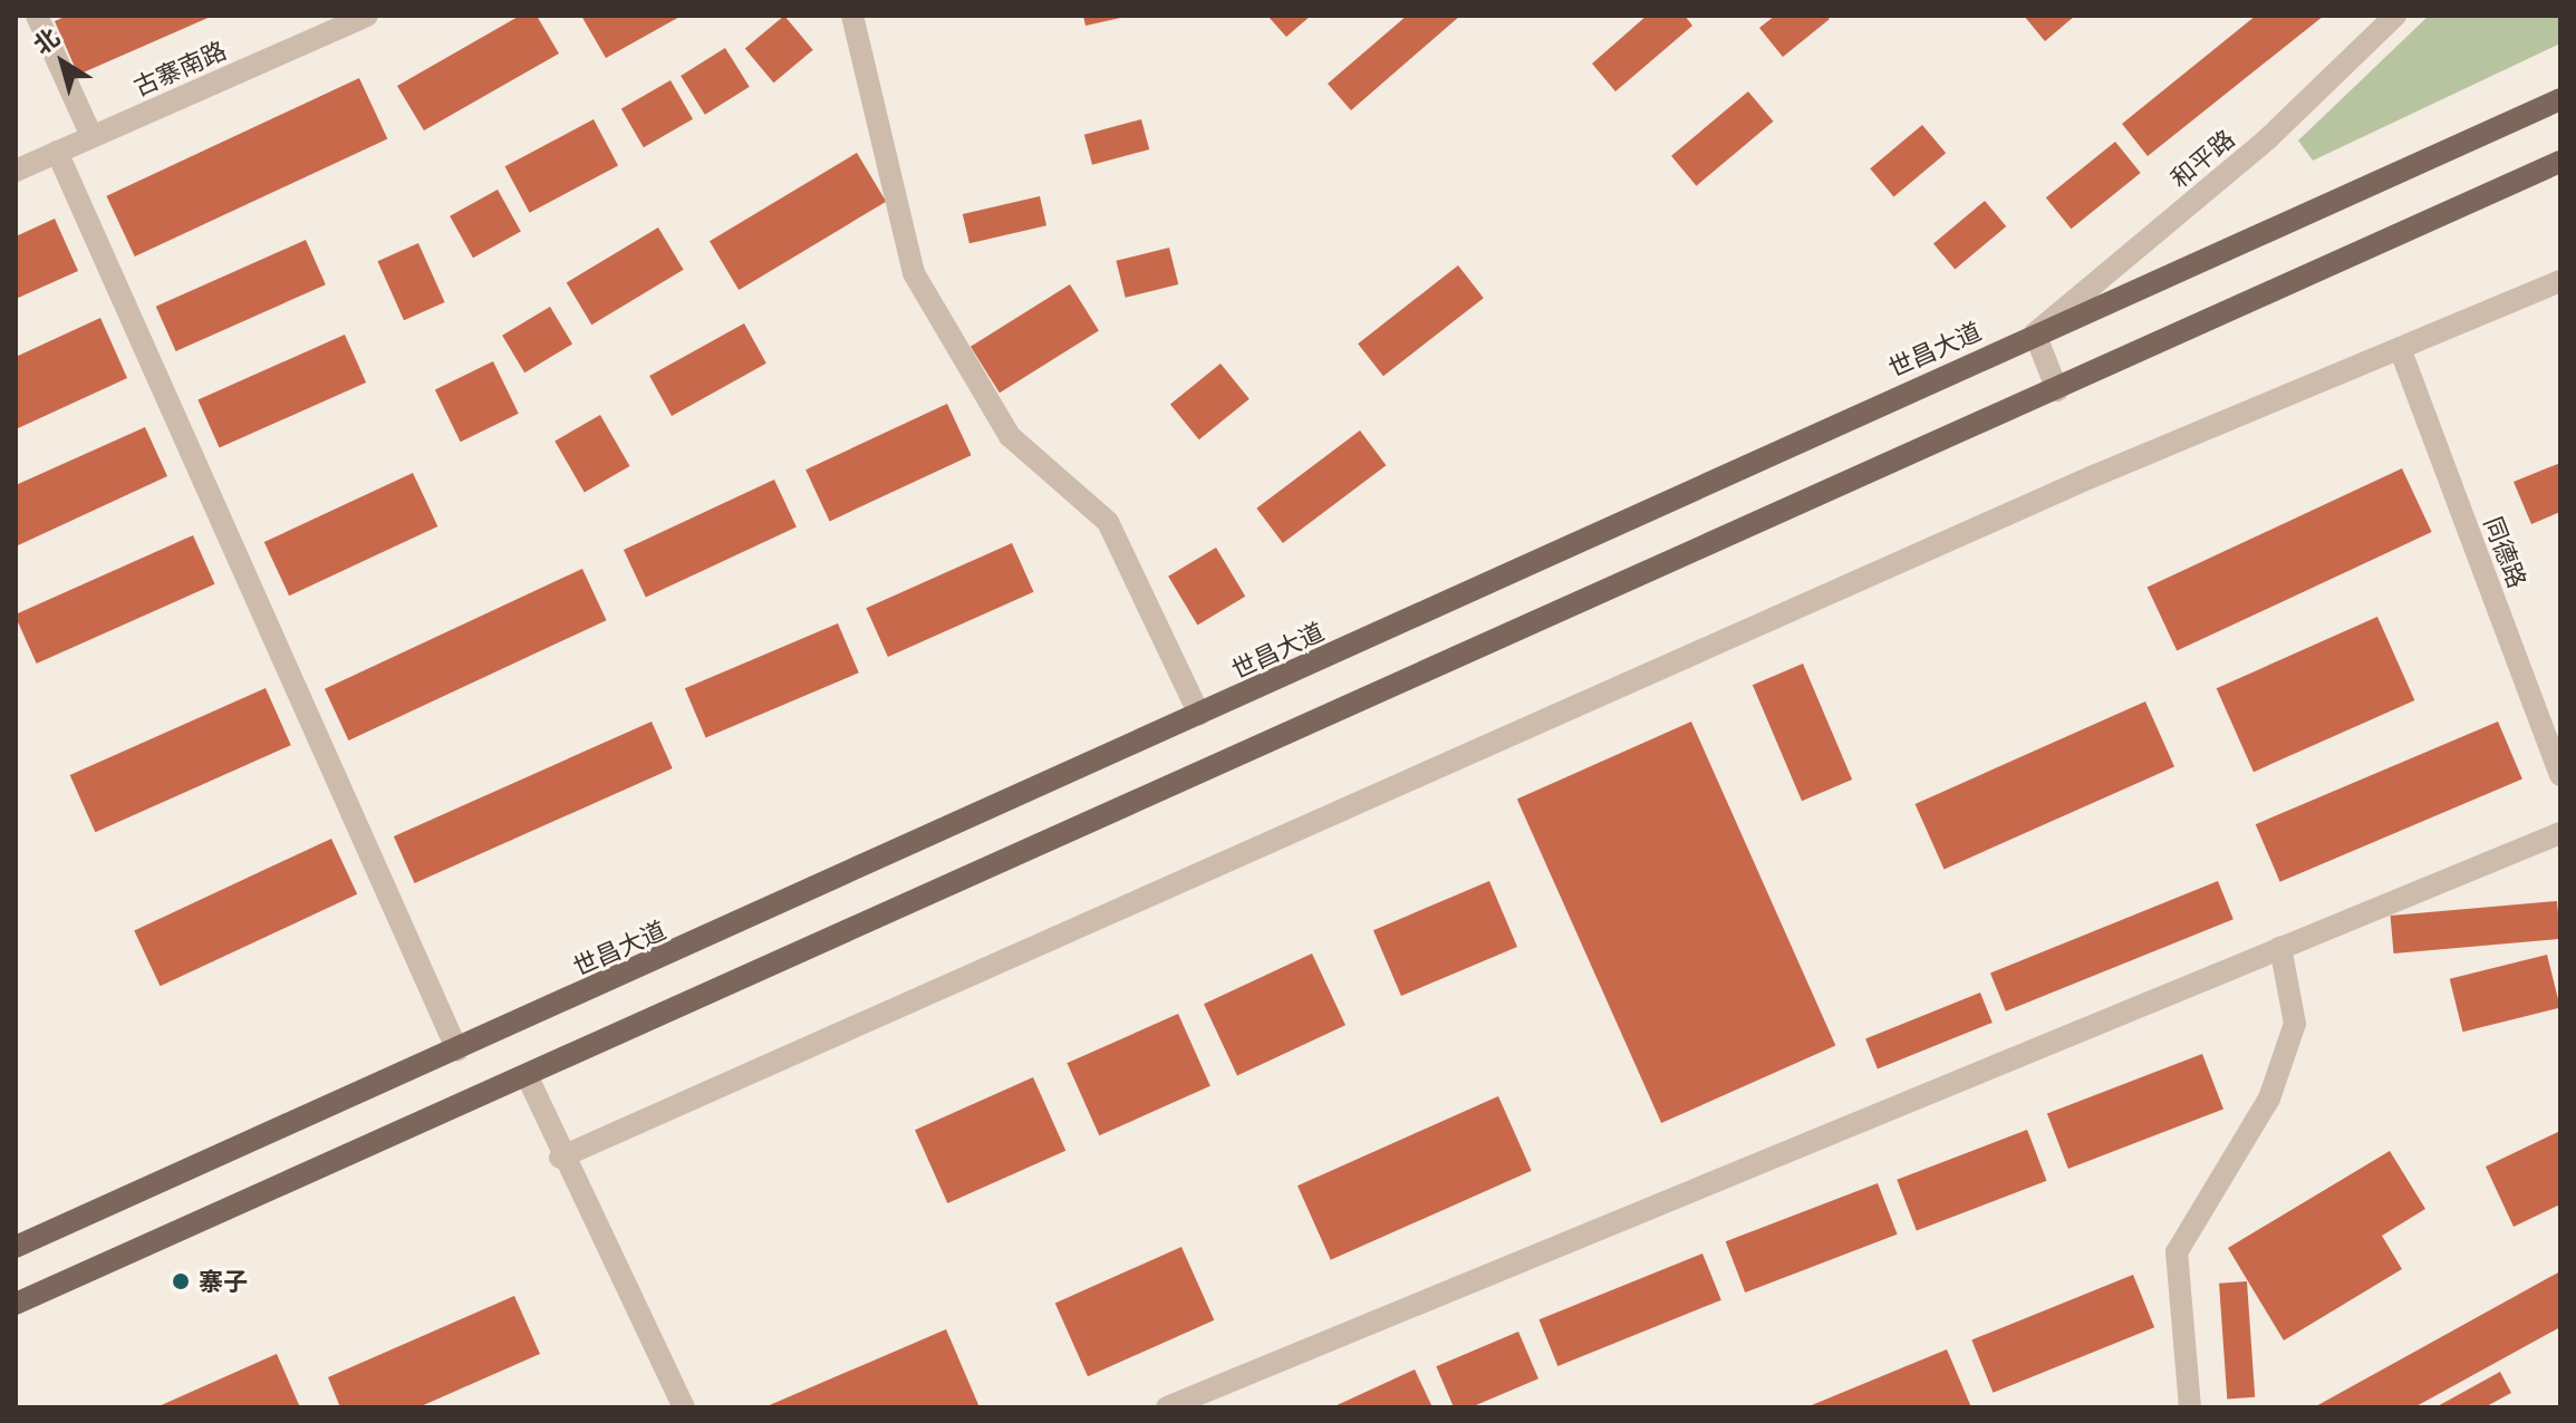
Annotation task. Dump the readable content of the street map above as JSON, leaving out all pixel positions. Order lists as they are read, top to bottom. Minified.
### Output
{"streets":{"main road":["世昌大道"],"street":["古寨南路","和平路","同德路"]},"crossings":[["和平路","世昌大道"]],"places":["寨子"],"north":"top left"}
